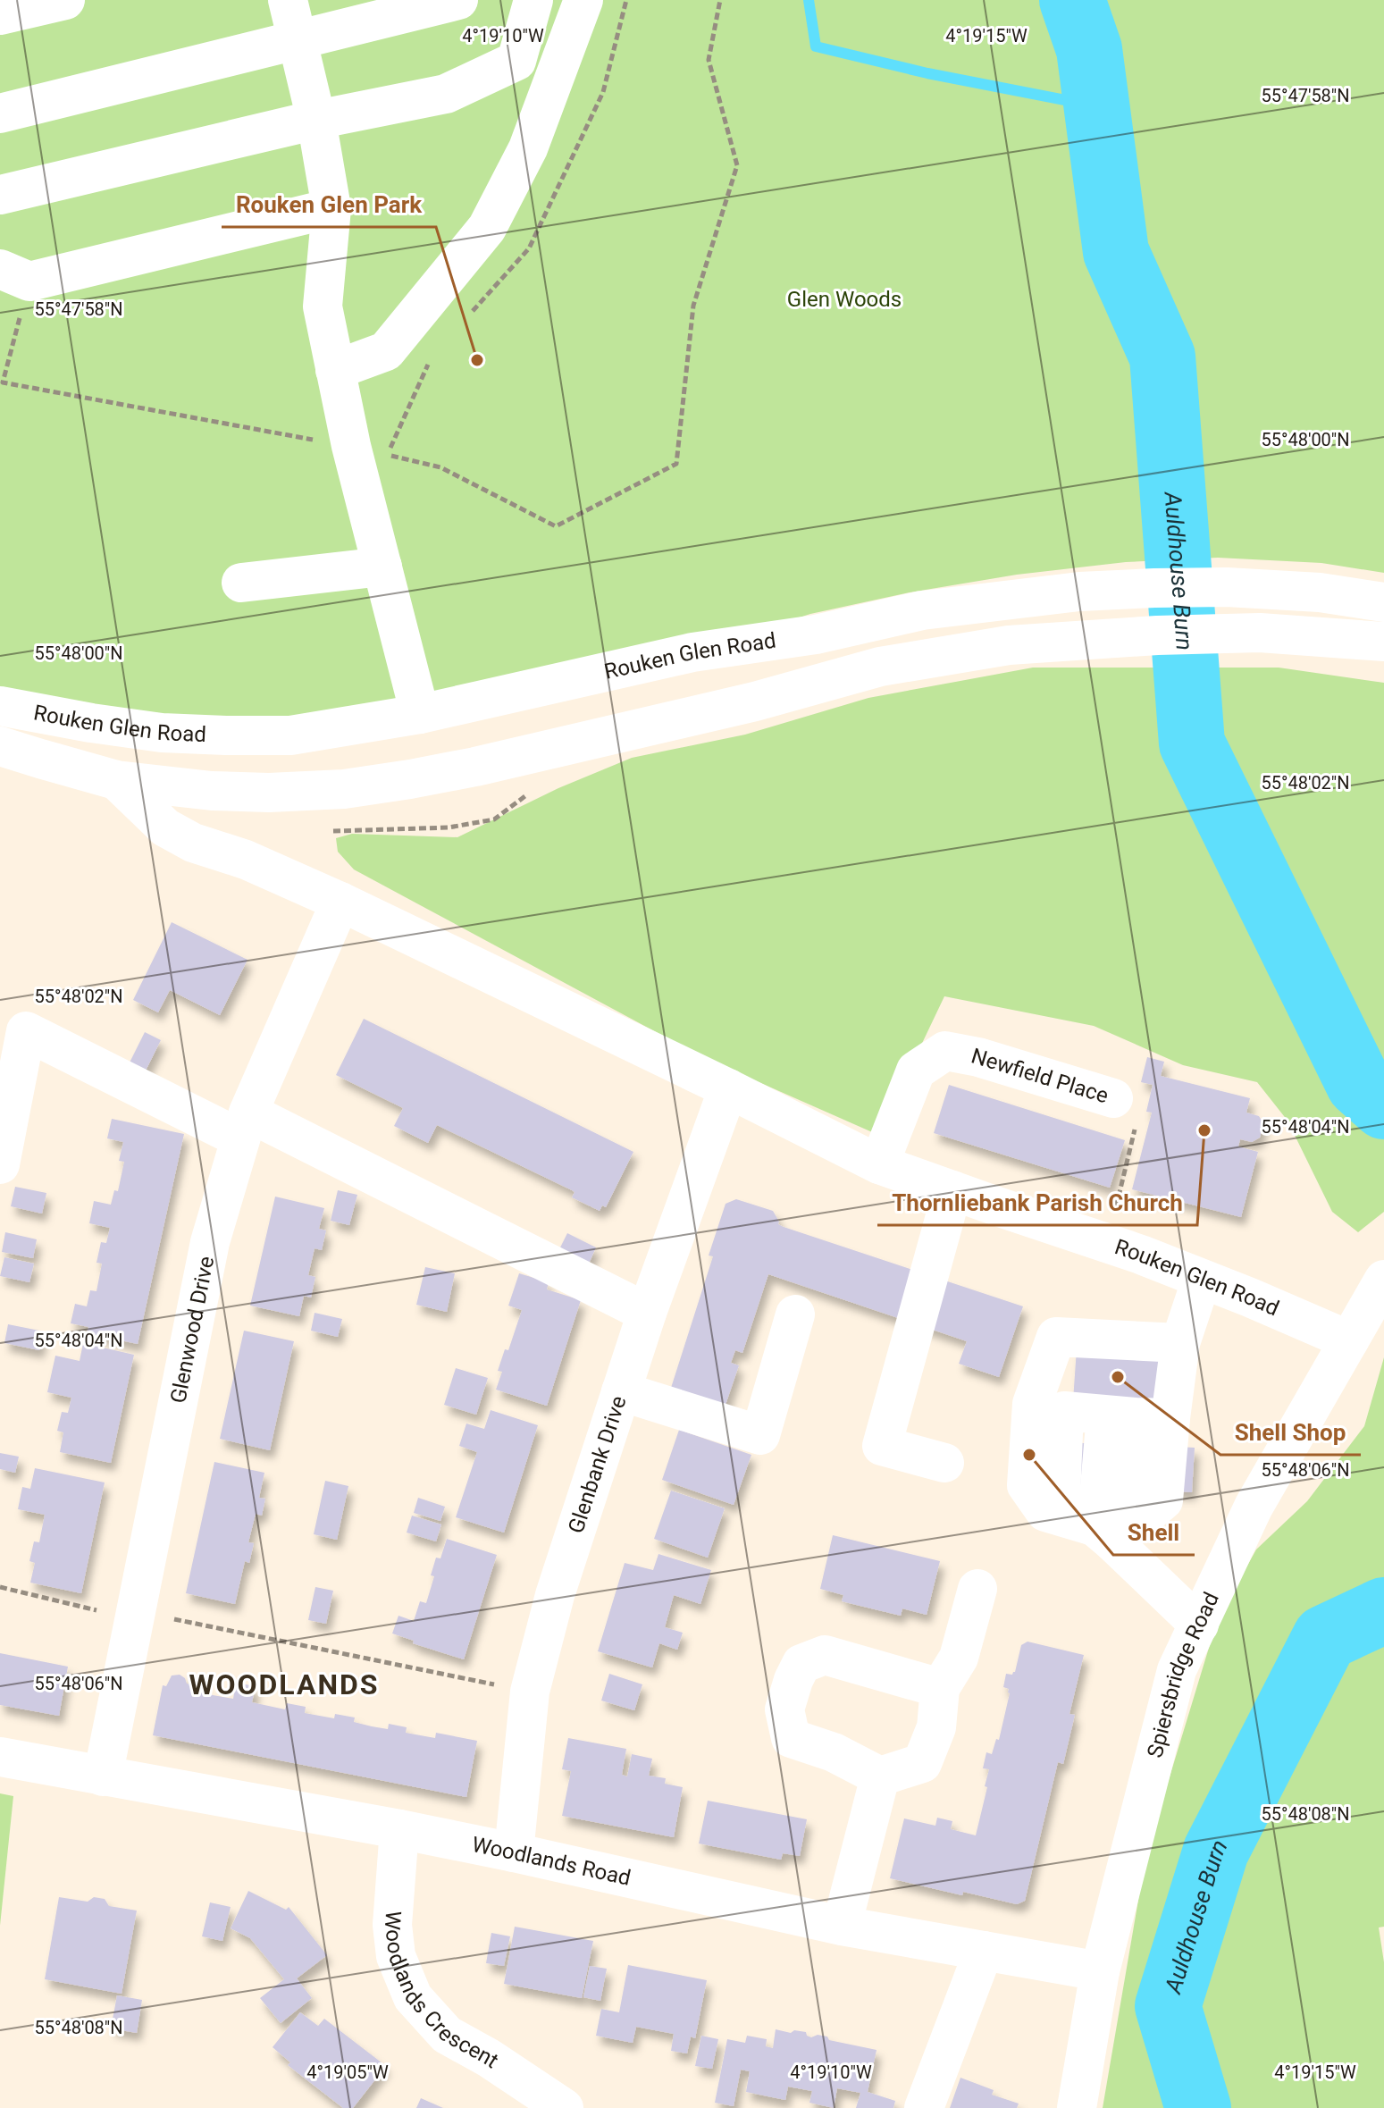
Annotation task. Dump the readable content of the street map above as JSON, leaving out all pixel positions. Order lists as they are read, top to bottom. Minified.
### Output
{"streets":{"street":["Rouken Glen Road","Newfield Place","Glenwood Drive","Glenbank Drive","Spiersbridge Road","Woodlands Road","Woodlands Crescent"]},"crossings":[["Rouken Glen Road","Newfield Place"],["Rouken Glen Road","Glenwood Drive"],["Rouken Glen Road","Glenbank Drive"],["Rouken Glen Road","Spiersbridge Road"],["Glenwood Drive","Woodlands Road"],["Glenbank Drive","Woodlands Road"],["Spiersbridge Road","Woodlands Road"],["Woodlands Road","Woodlands Crescent"]],"districts":["WOODLANDS"],"water":["Auldhouse Burn"],"parks":["Glen Woods"],"places":["Rouken Glen Park","Thornliebank Parish Church","Shell Shop","Shell"],"coordinates":["4°19'10\"W","4°19'15\"W","55°47'58\"N","55°48'00\"N","55°48'02\"N","55°48'04\"N","55°48'06\"N","55°48'08\"N","4°19'05\"W"]}
